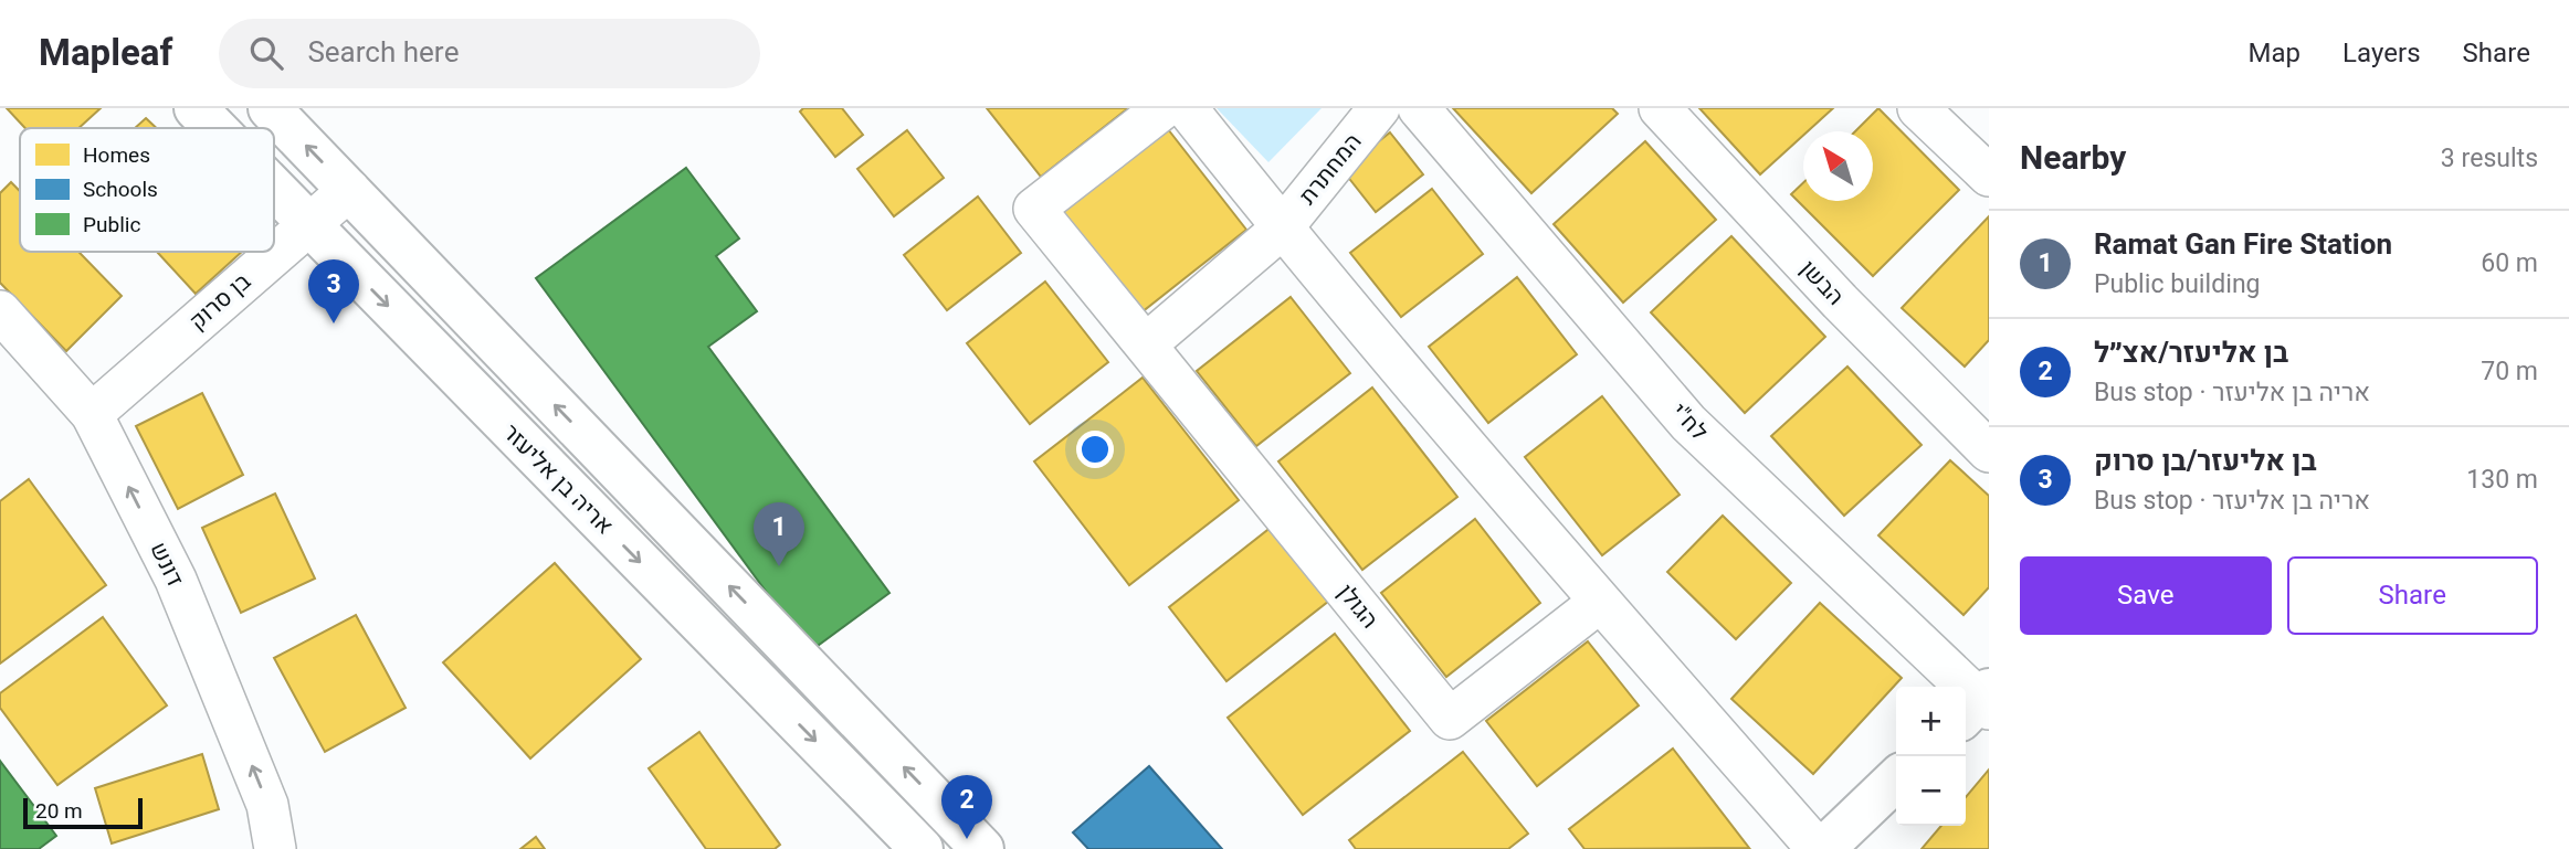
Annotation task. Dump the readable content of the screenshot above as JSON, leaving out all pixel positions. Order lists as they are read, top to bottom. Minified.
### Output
{"streets":{"street":["המחתרת","הבשן","בן סרוק","לח\"י","אריה בן אליעזר","דונש","הגולן"]},"crossings":[["בן סרוק","אריה בן אליעזר"],["בן סרוק","דונש"]],"one_way":["דונש"],"legend":["Homes","Schools","Public"],"scale_bar":"20 m","north":"top left","page":{"header":"Mapleaf","search":"Search here","nav":["Map","Layers","Share"],"heading":["Nearby","3 results"],"list":[{"mark":"1","name":"Ramat Gan Fire Station","note":"Public building","value":"60 m"},{"mark":"2","name":"בן אליעזר/אצ״ל","note":"Bus stop · אריה בן אליעזר","value":"70 m"},{"mark":"3","name":"בן אליעזר/בן סרוק","note":"Bus stop · אריה בן אליעזר","value":"130 m"}],"pins":["3","1","2"],"buttons":["Save","Share"],"map_buttons":["+","−"],"scale":"20 m"}}
